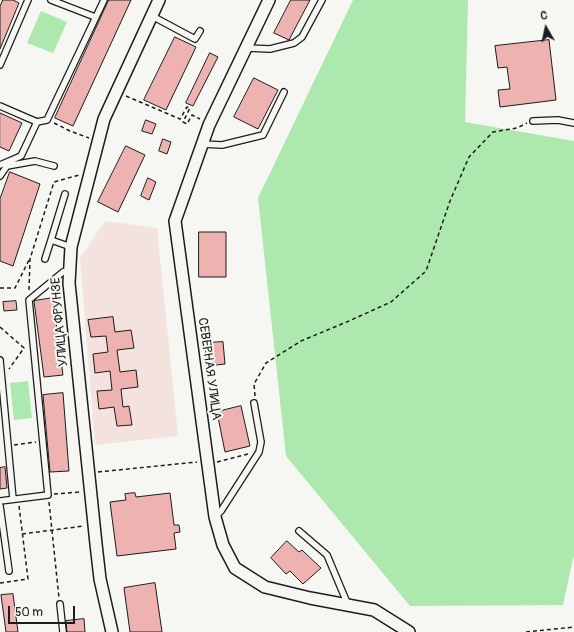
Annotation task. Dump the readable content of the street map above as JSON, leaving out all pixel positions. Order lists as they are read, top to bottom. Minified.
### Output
{"streets":{"street":["УЛИЦА ФРУНЗЕ","СЕВЕРНАЯ УЛИЦА"]},"scale_bar":"50 m","north":"top"}
